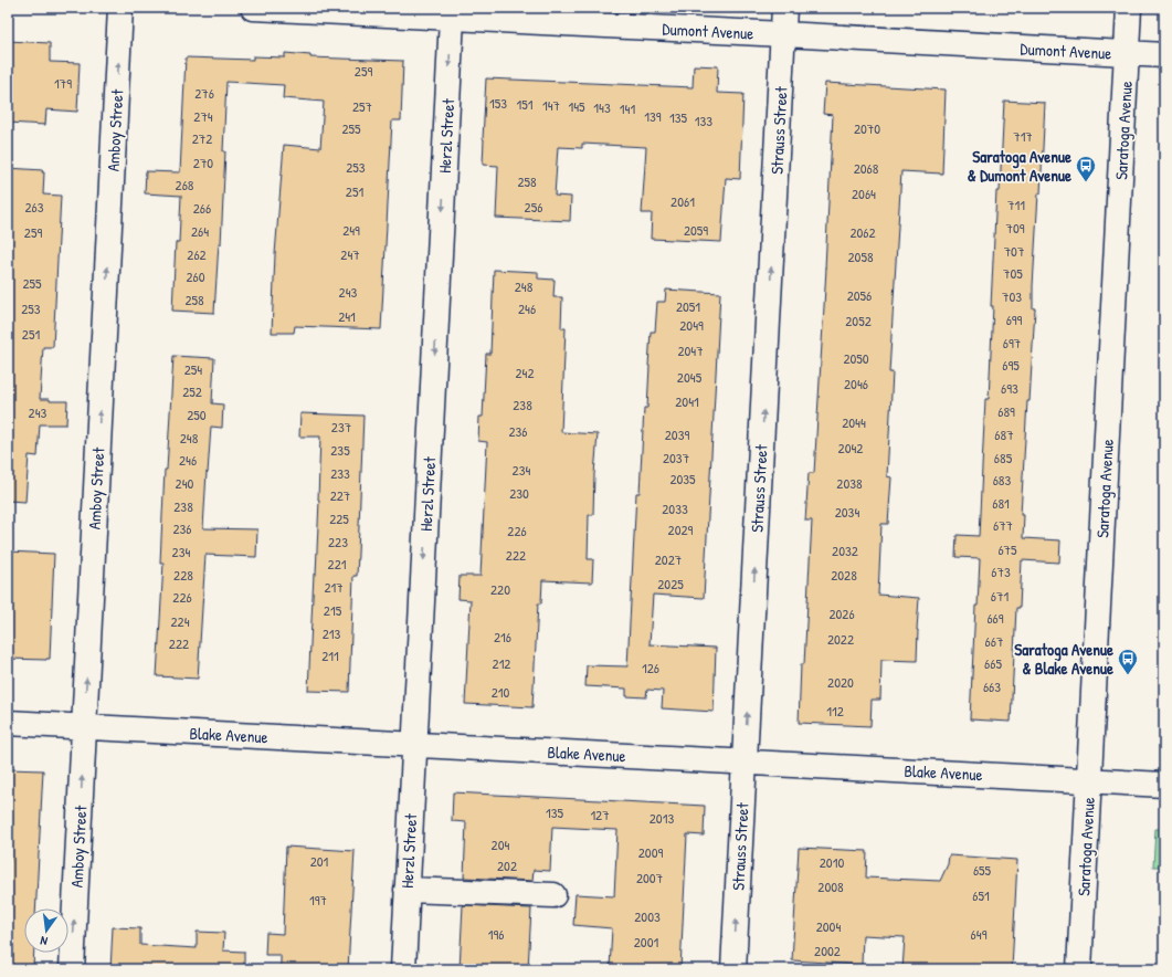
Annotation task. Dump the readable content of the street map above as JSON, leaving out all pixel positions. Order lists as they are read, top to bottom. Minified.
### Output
{"streets":{"street":["Dumont Avenue","Amboy Street","Strauss Street","Saratoga Avenue","Herzl Street","Blake Avenue"]},"crossings":[["Dumont Avenue","Strauss Street"],["Dumont Avenue","Saratoga Avenue"],["Dumont Avenue","Herzl Street"],["Amboy Street","Blake Avenue"],["Strauss Street","Blake Avenue"],["Saratoga Avenue","Blake Avenue"],["Herzl Street","Blake Avenue"]],"one_way":["Amboy Street","Strauss Street","Herzl Street"],"places":{"bus stop":["Saratoga Avenue & Dumont Avenue","Saratoga Avenue & Blake Avenue"]},"house_numbers":["259","179","276","153","151","147","257","145","143","141","274","139","135","133","255","2070","717","272","270","253","2068","258","268","251","2064","2061","711","263","256","266","709","249","2059","264","259","2062","707","262","247","2058","705","260","255","248","243","2056","703","258","2051","253","246","241","699","2052","2049","251","697","2047","2050","695","254","242","2045","2046","693","252","2041","238","689","243","250","2044","237","236","2039","687","248","2042","235","2037","685","246","234","233","2035","683","240","2038","230","227","681","238","2033","2034","225","677","236","2029","226","223","675","2032","234","222","2027","221","673","228","2028","2025","217","220","671","226","215","2026","669","224","213","216","2022","667","222","211","212","665","126","2020","663","210","112","135","127","2013","204","2009","201","2010","202","655","2007","2008","651","197","2003","2004","196","649","2001","2002"],"north":"bottom"}
